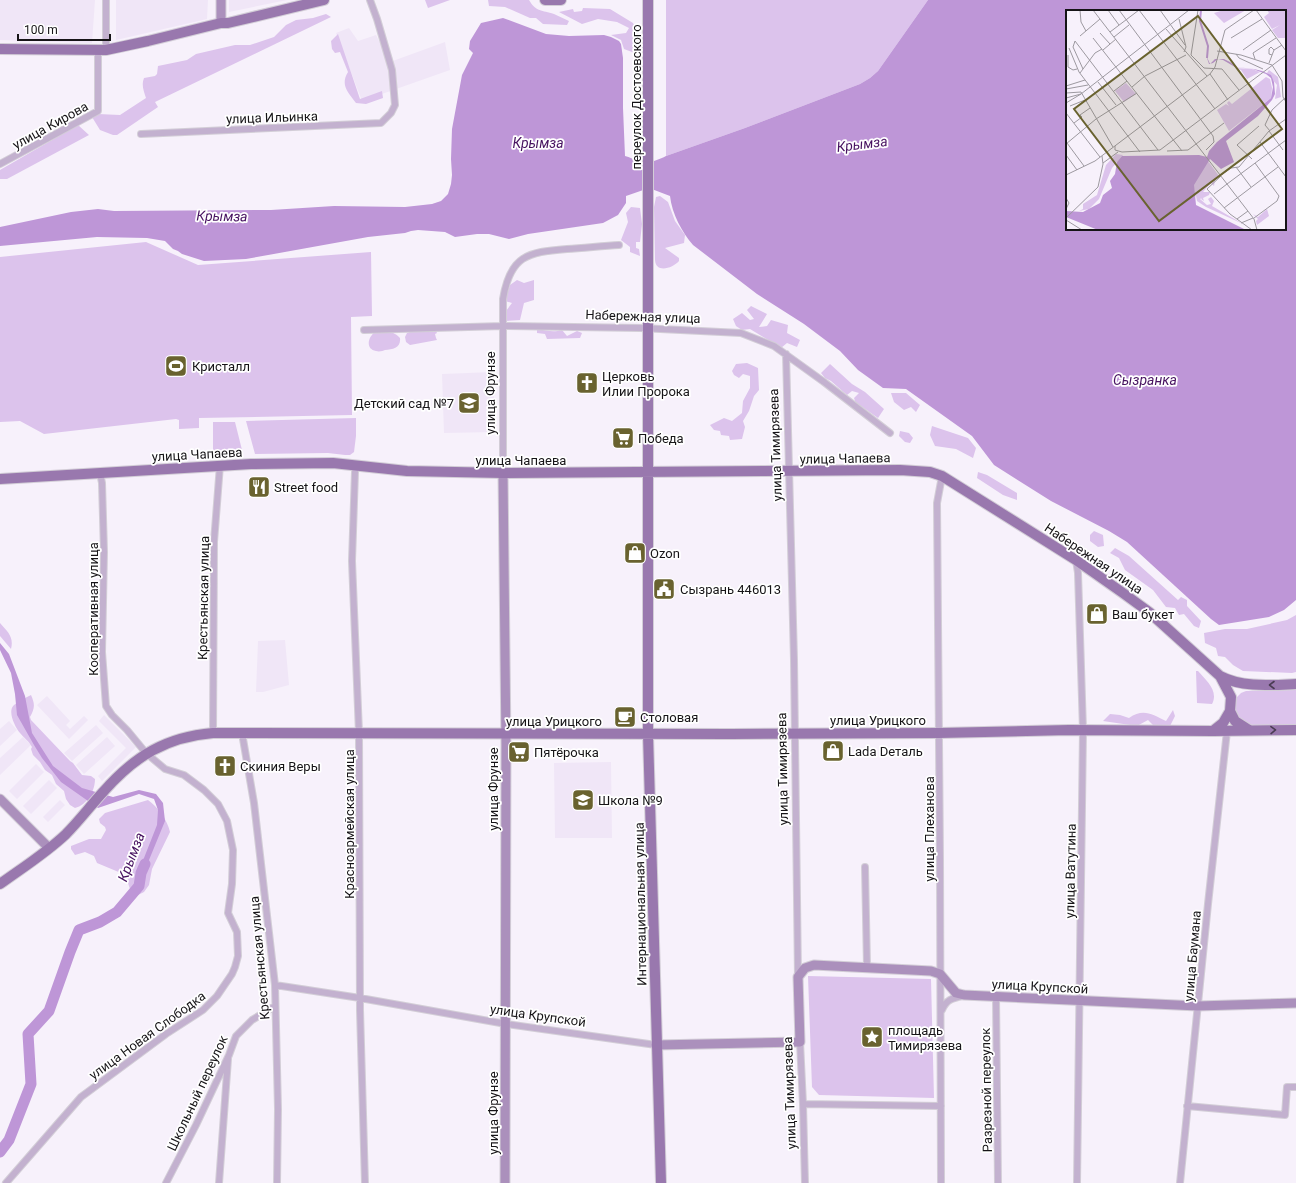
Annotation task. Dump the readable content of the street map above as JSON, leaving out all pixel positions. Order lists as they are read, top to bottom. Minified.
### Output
{"streets":{"main road":["переулок Достоевского","Набережная улица","улица Чапаева","улица Урицкого","Интернациональная улица"],"street":["улица Ильинка","улица Кирова","улица Фрунзе","улица Тимирязева","Крестьянская улица","Кооперативная улица","Красноармейская улица","улица Плеханова","улица Ватутина","улица Баумана","улица Крупской","улица Новая Слободка","Разрезной переулок","Школьный переулок"]},"crossings":[["переулок Достоевского","Интернациональная улица"],["Набережная улица","улица Фрунзе"],["Набережная улица","улица Тимирязева"],["Набережная улица","улица Чапаева"],["Набережная улица","улица Плеханова"],["Набережная улица","улица Ватутина"],["Набережная улица","Интернациональная улица"],["улица Фрунзе","улица Чапаева"],["улица Фрунзе","улица Урицкого"],["улица Фрунзе","улица Крупской"],["улица Тимирязева","улица Чапаева"],["улица Тимирязева","улица Урицкого"],["улица Тимирязева","улица Крупской"],["улица Чапаева","Крестьянская улица"],["улица Чапаева","Кооперативная улица"],["улица Чапаева","Красноармейская улица"],["улица Чапаева","улица Плеханова"],["улица Чапаева","Интернациональная улица"],["Крестьянская улица","улица Урицкого"],["Крестьянская улица","улица Крупской"],["Крестьянская улица","Школьный переулок"],["Кооперативная улица","улица Урицкого"],["Кооперативная улица","улица Новая Слободка"],["улица Урицкого","Красноармейская улица"],["улица Урицкого","улица Плеханова"],["улица Урицкого","улица Ватутина"],["улица Урицкого","Интернациональная улица"],["улица Урицкого","улица Баумана"],["улица Урицкого","улица Новая Слободка"],["Красноармейская улица","улица Крупской"],["улица Ватутина","улица Крупской"],["Интернациональная улица","улица Крупской"],["улица Баумана","улица Крупской"],["улица Крупской","Разрезной переулок"]],"water":["Крымза","Сызранка"],"places":{"sports":["Кристалл"],"church":["Церковь Илии Пророка","Скиния Веры"],"school or university":["Детский сад №7","Школа №9"],"supermarket":["Победа","Пятёрочка"],"restaurant":["Street food"],"shop":["Ozon","Ваш букет","Lada Dеталь"],"public building":["Сызрань 446013"],"cafe":["Столовая"],"place":["площадь Тимирязева"]},"scale_bar":"100 m"}
